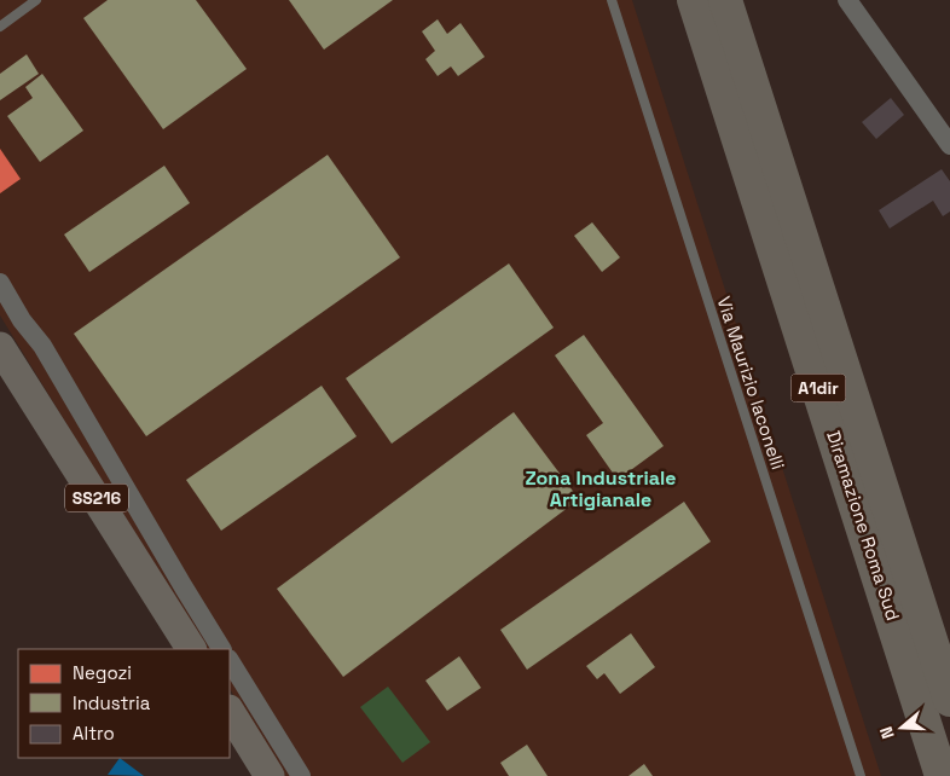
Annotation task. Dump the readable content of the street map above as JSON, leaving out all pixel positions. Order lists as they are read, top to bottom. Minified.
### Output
{"streets":{"highway":["A1dir","Diramazione Roma Sud"],"main road":["SS216"],"lane":["Via Maurizio Iaconelli"]},"districts":["Zona Industriale Artigianale"],"legend":["Negozi","Industria","Altro"],"north":"left"}
